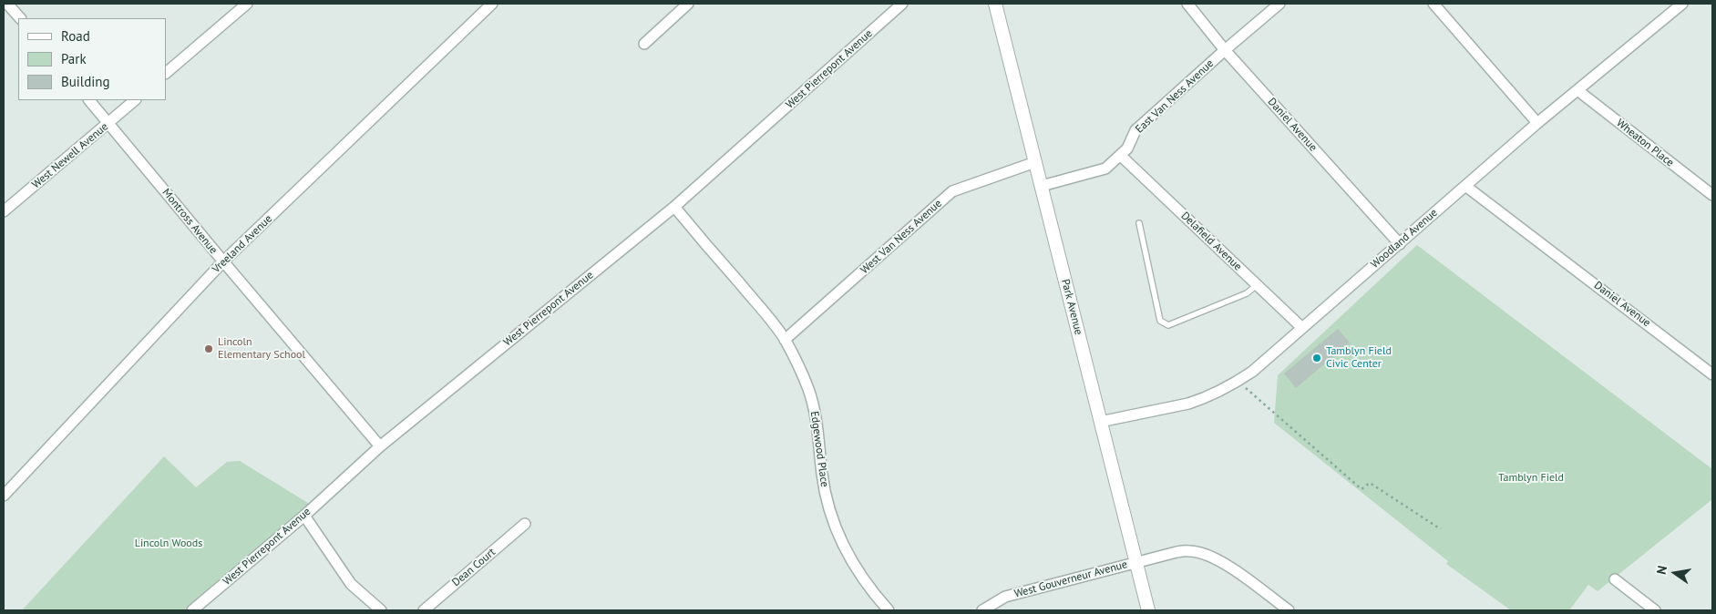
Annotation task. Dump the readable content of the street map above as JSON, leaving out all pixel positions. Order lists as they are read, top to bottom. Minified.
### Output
{"streets":{"street":["West Pierrepont Avenue","East Van Ness Avenue","Daniel Avenue","Wheaton Place","West Newell Avenue","Montross Avenue","West Van Ness Avenue","Woodland Avenue","Delafield Avenue","Vreeland Avenue","Park Avenue","Edgewood Place","Dean Court","West Gouverneur Avenue"]},"crossings":[["West Pierrepont Avenue","Montross Avenue"],["West Pierrepont Avenue","Edgewood Place"],["East Van Ness Avenue","Daniel Avenue"],["East Van Ness Avenue","Delafield Avenue"],["East Van Ness Avenue","Park Avenue"],["Daniel Avenue","Woodland Avenue"],["Wheaton Place","Woodland Avenue"],["West Newell Avenue","Montross Avenue"],["Montross Avenue","Vreeland Avenue"],["West Van Ness Avenue","Park Avenue"],["West Van Ness Avenue","Edgewood Place"],["Woodland Avenue","Delafield Avenue"],["Woodland Avenue","Park Avenue"],["Park Avenue","West Gouverneur Avenue"]],"parks":["Tamblyn Field","Lincoln Woods"],"places":["Lincoln Elementary School","Tamblyn Field Civic Center"],"legend":["Road","Park","Building"],"north":"left"}
